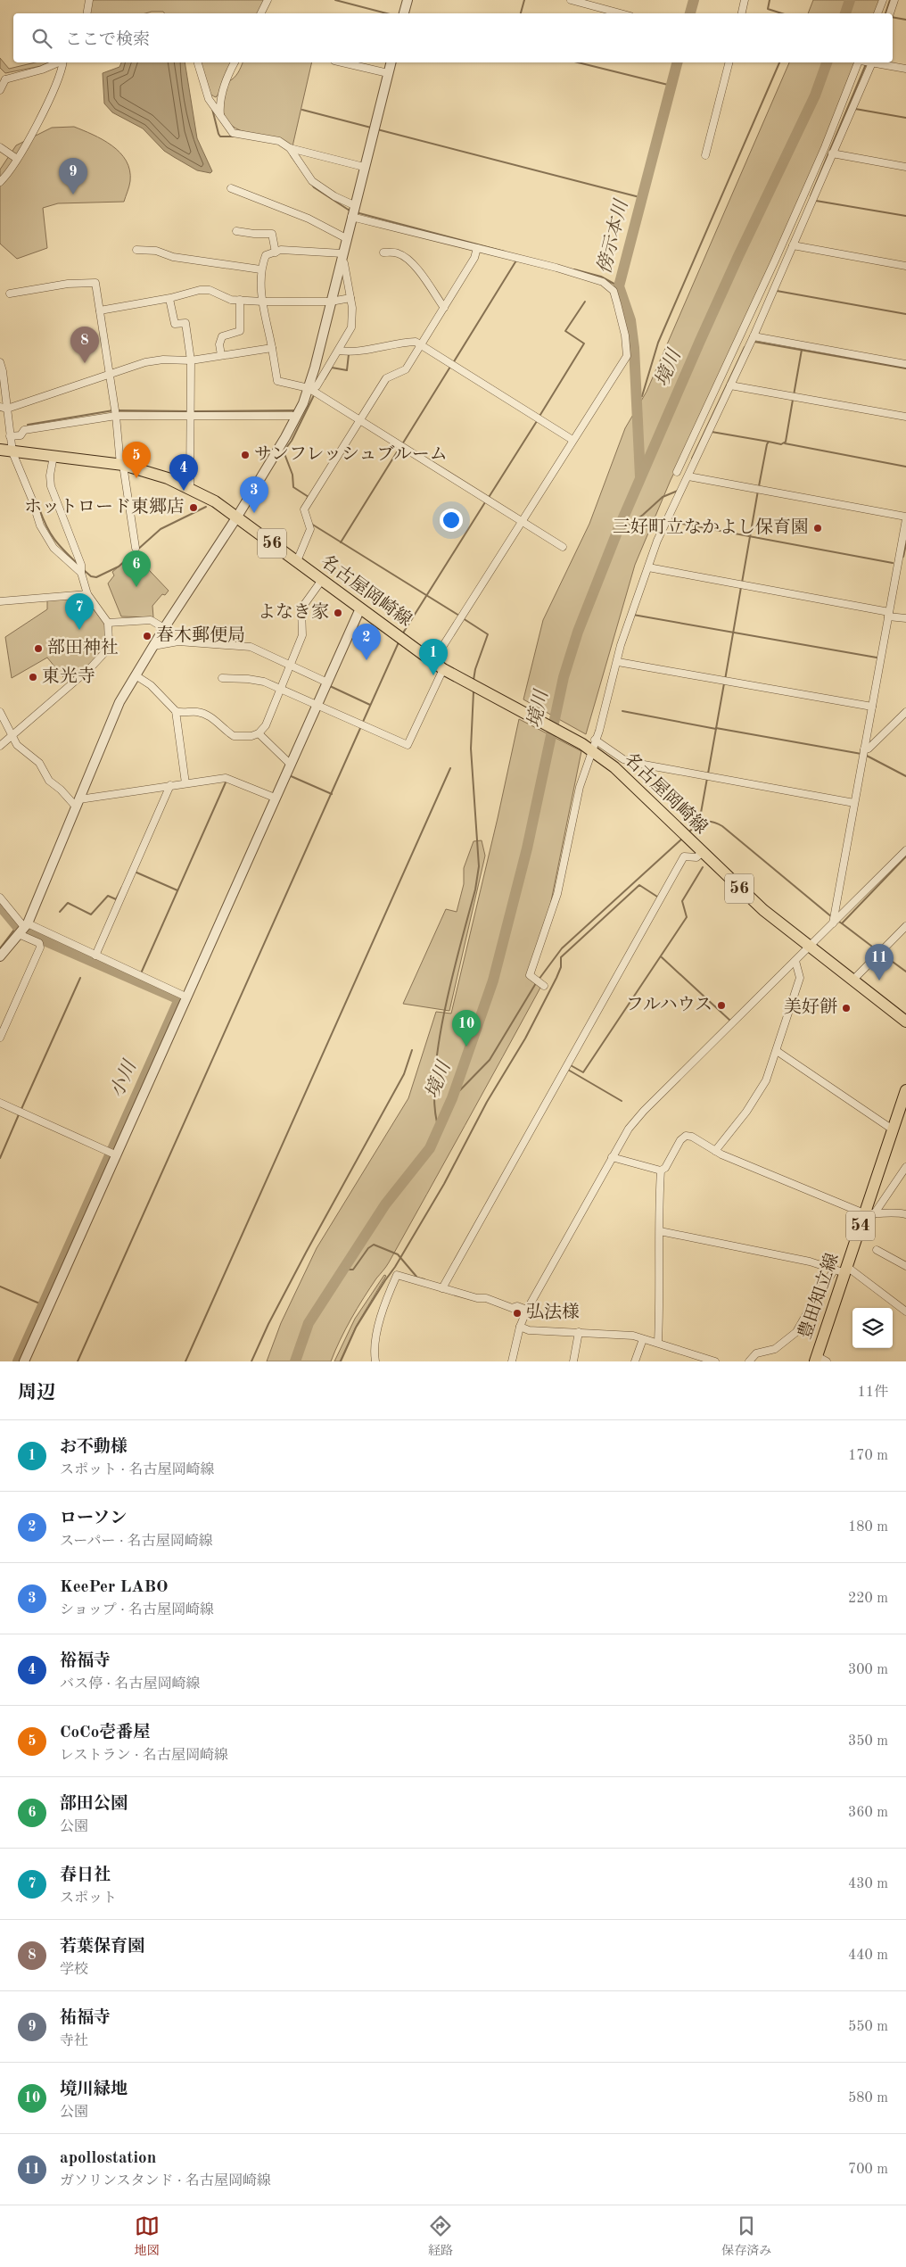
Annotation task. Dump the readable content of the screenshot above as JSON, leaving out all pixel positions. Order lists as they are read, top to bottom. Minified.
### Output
{"streets":{"main road":["56","名古屋岡崎線","54","豊田知立線"]},"water":["傍示本川","境川","小川"],"places":["サンフレッシュブルーム","ホットロード東郷店","三好町立なかよし保育園","よなき家","春木郵便局","部田神社","東光寺","フルハウス","美好餅","弘法様"],"page":{"search":"ここで検索","pins":["9","8","5","4","3","6","7","2","1","11","10"],"heading":["周辺","11件"],"list":[{"mark":"1","name":"お不動様","note":"スポット · 名古屋岡崎線","value":"170 m"},{"mark":"2","name":"ローソン","note":"スーパー · 名古屋岡崎線","value":"180 m"},{"mark":"3","name":"KeePer LABO","note":"ショップ · 名古屋岡崎線","value":"220 m"},{"mark":"4","name":"裕福寺","note":"バス停 · 名古屋岡崎線","value":"300 m"},{"mark":"5","name":"CoCo壱番屋","note":"レストラン · 名古屋岡崎線","value":"350 m"},{"mark":"6","name":"部田公園","note":"公園","value":"360 m"},{"mark":"7","name":"春日社","note":"スポット","value":"430 m"},{"mark":"8","name":"若葉保育園","note":"学校","value":"440 m"},{"mark":"9","name":"祐福寺","note":"寺社","value":"550 m"},{"mark":"10","name":"境川緑地","note":"公園","value":"580 m"},{"mark":"11","name":"apollostation","note":"ガソリンスタンド · 名古屋岡崎線","value":"700 m"}],"nav":["地図","経路","保存済み"]}}
